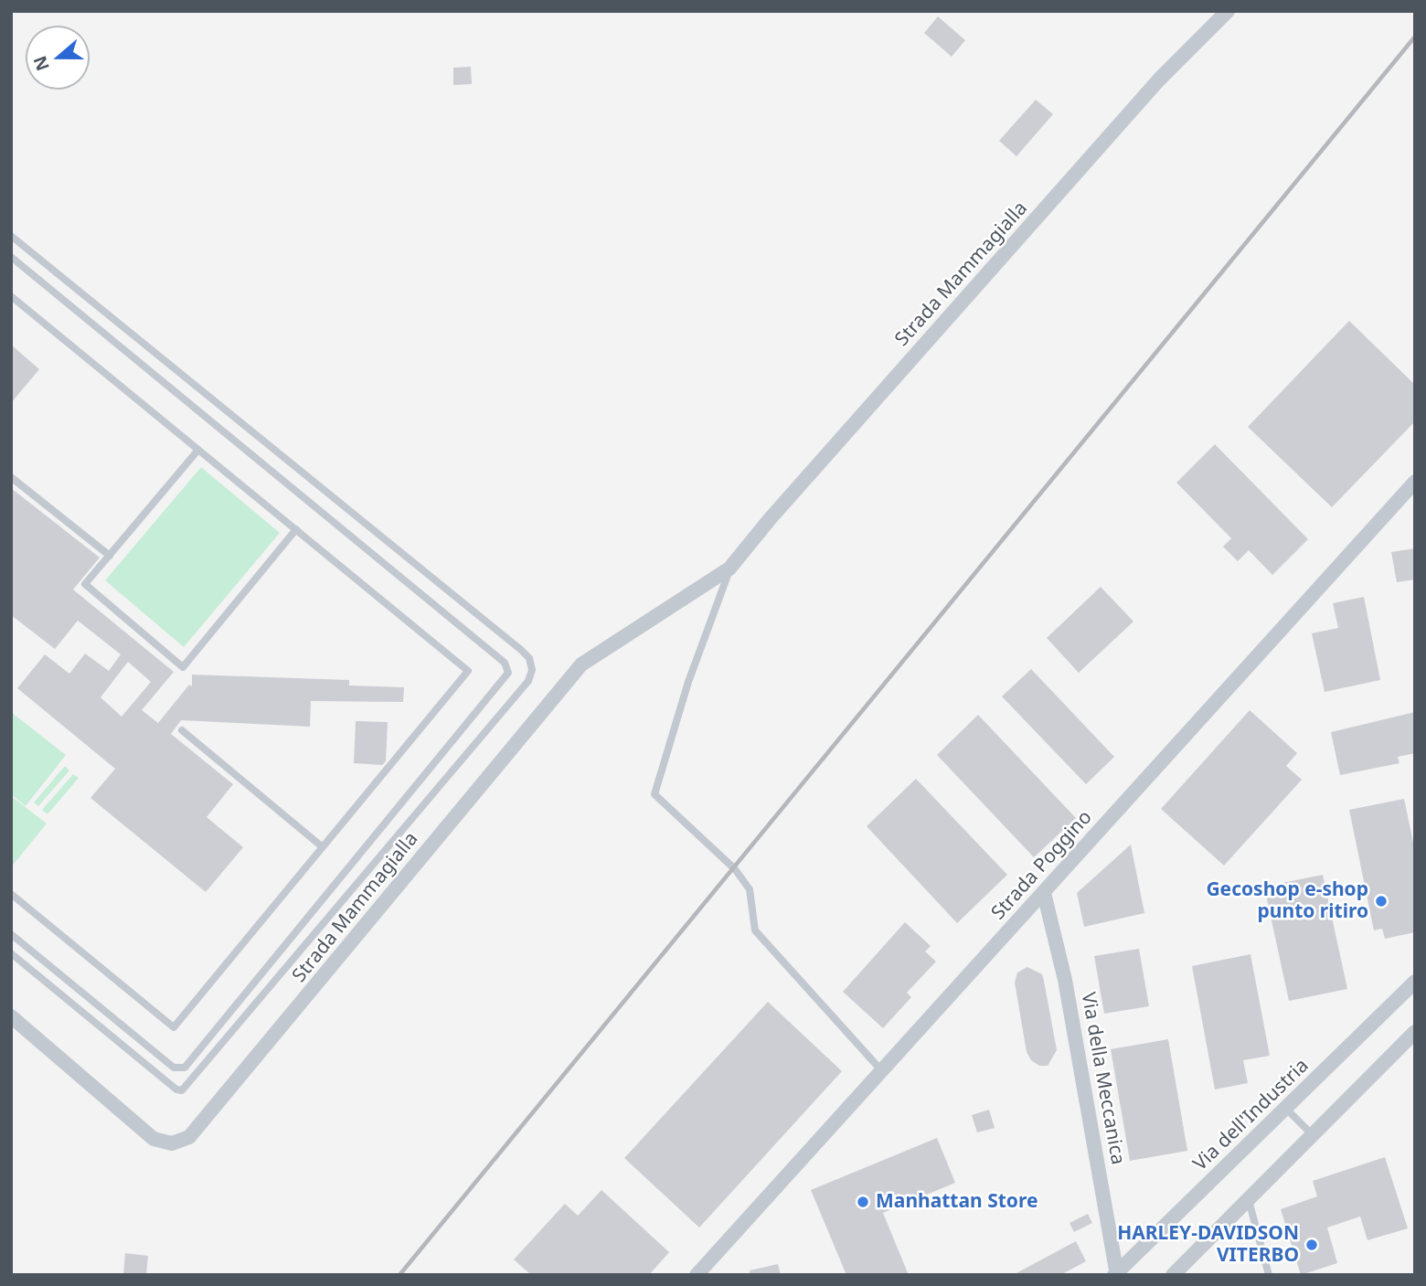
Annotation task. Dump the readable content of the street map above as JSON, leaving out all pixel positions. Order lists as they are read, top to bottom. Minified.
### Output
{"streets":{"street":["Strada Mammagialla","Strada Poggino","Via della Meccanica","Via dell'Industria"]},"crossings":[["Strada Mammagialla","Strada Poggino"],["Strada Poggino","Via della Meccanica"],["Via della Meccanica","Via dell'Industria"]],"places":["Gecoshop e-shop punto ritiro","Manhattan Store","HARLEY-DAVIDSON VITERBO"],"north":"left"}
